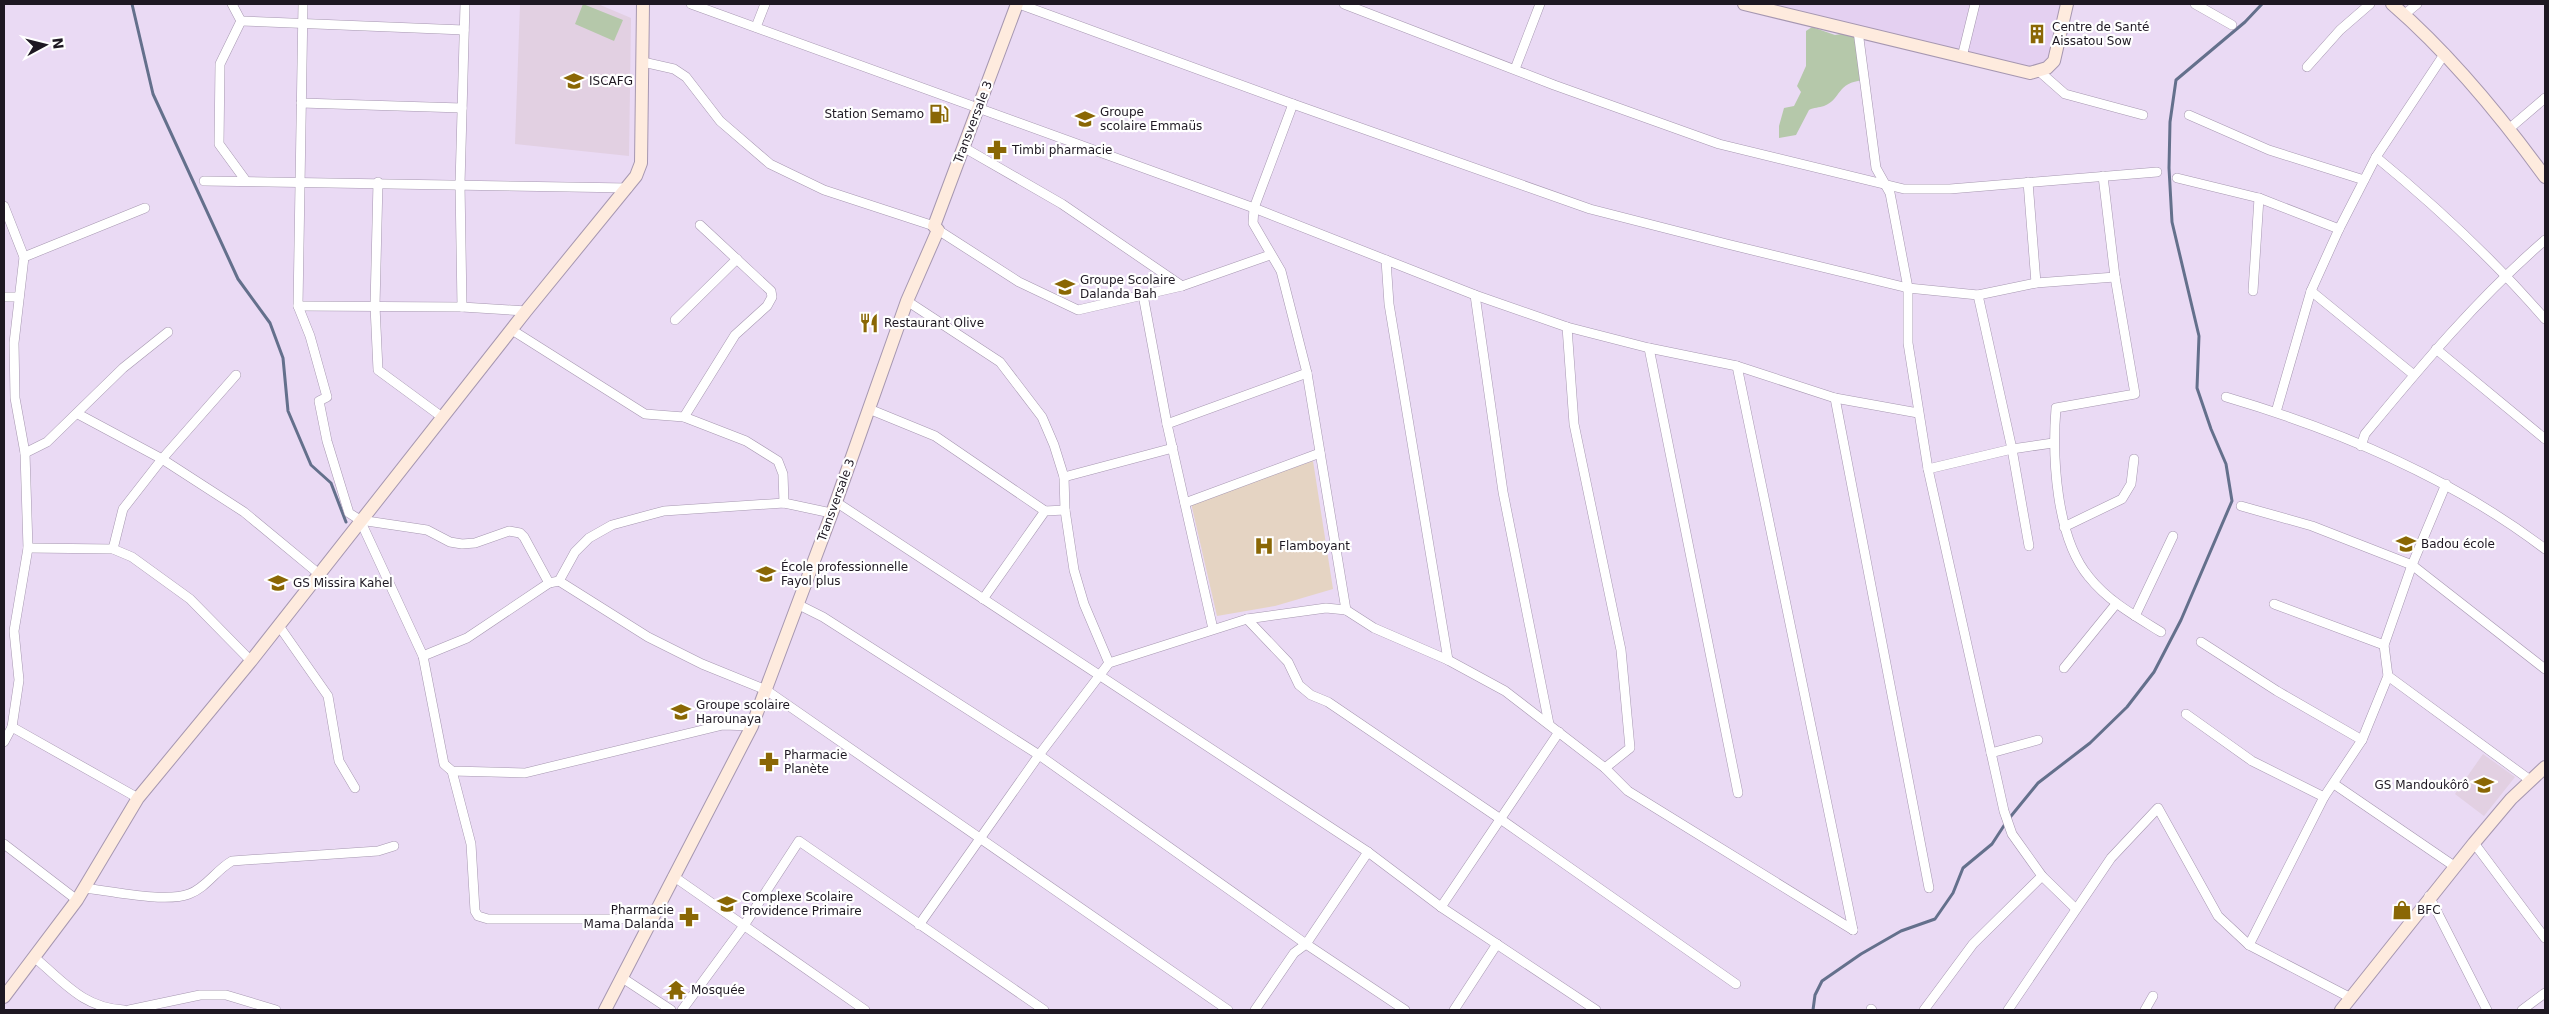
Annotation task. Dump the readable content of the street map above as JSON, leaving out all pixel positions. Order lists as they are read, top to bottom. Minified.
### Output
{"streets":{"street":["Transversale 3"]},"places":{"building":["Centre de Santé Aissatou Sow"],"school or university":["ISCAFG","Groupe scolaire Emmaüs","Groupe Scolaire Dalanda Bah","Badou école","École professionnelle Fayol plus","GS Missira Kahel","Groupe scolaire Harounaya","GS Mandoukôrô","Complexe Scolaire Providence Primaire"],"fuel station":["Station Semamo"],"pharmacy":["Timbi pharmacie","Pharmacie Planète","Pharmacie Mama Dalanda"],"restaurant":["Restaurant Olive"],"hospital":["Flamboyant"],"shop":["BFC"],"temple":["Mosquée"]},"north":"right"}
